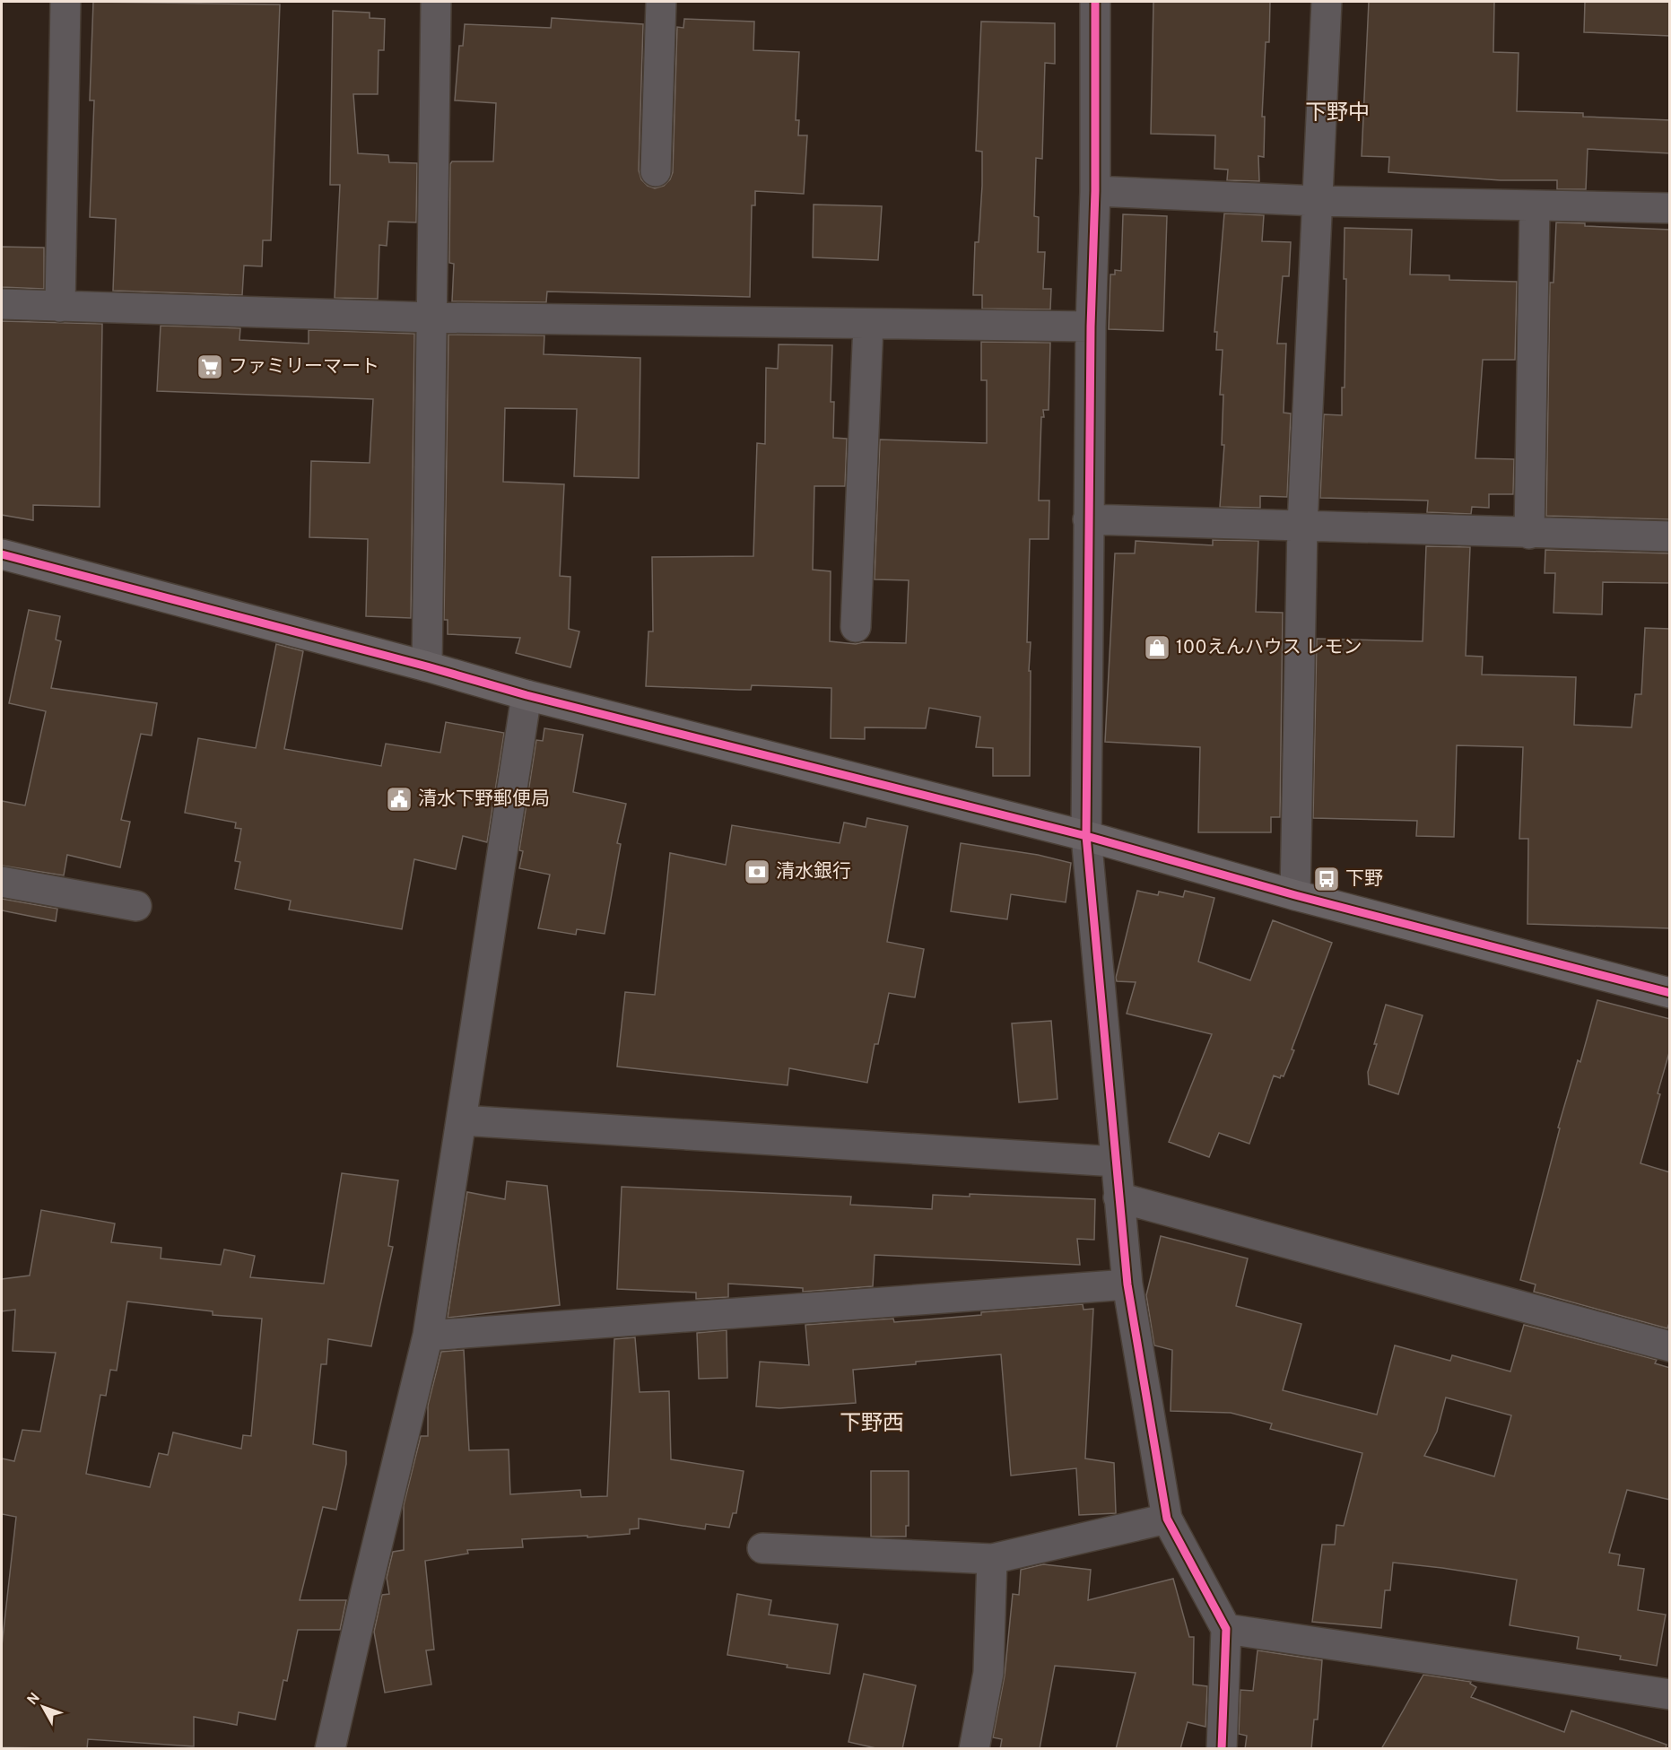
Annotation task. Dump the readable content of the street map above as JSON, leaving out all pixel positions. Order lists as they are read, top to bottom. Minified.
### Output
{"districts":["下野中","下野西"],"places":{"supermarket":["ファミリーマート"],"shop":["100えんハウス レモン"],"public building":["清水下野郵便局"],"bank":["清水銀行"],"bus stop":["下野"]},"north":"top left"}
